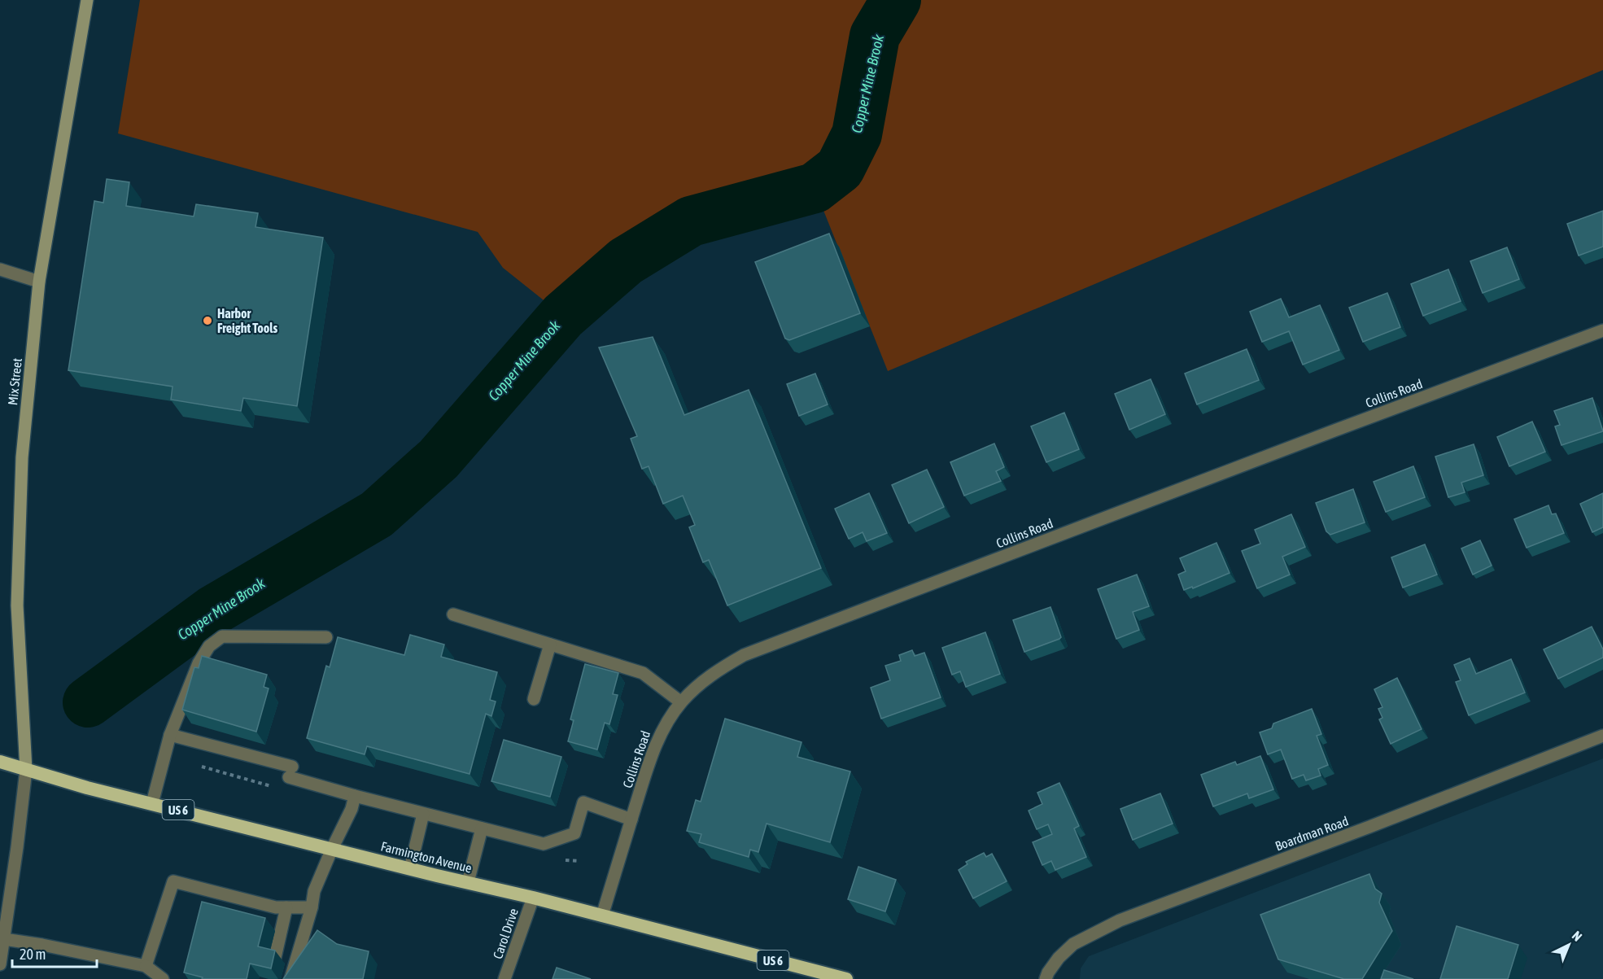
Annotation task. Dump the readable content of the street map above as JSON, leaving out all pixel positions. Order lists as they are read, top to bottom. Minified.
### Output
{"streets":{"highway":["US 6","Farmington Avenue"],"main road":["Mix Street"],"street":["Collins Road","Boardman Road","Carol Drive"]},"crossings":[["Mix Street","Farmington Avenue"],["Collins Road","Farmington Avenue"],["Farmington Avenue","Carol Drive"]],"water":["Copper Mine Brook"],"places":["Harbor Freight Tools"],"scale_bar":"20 m","north":"top right"}
